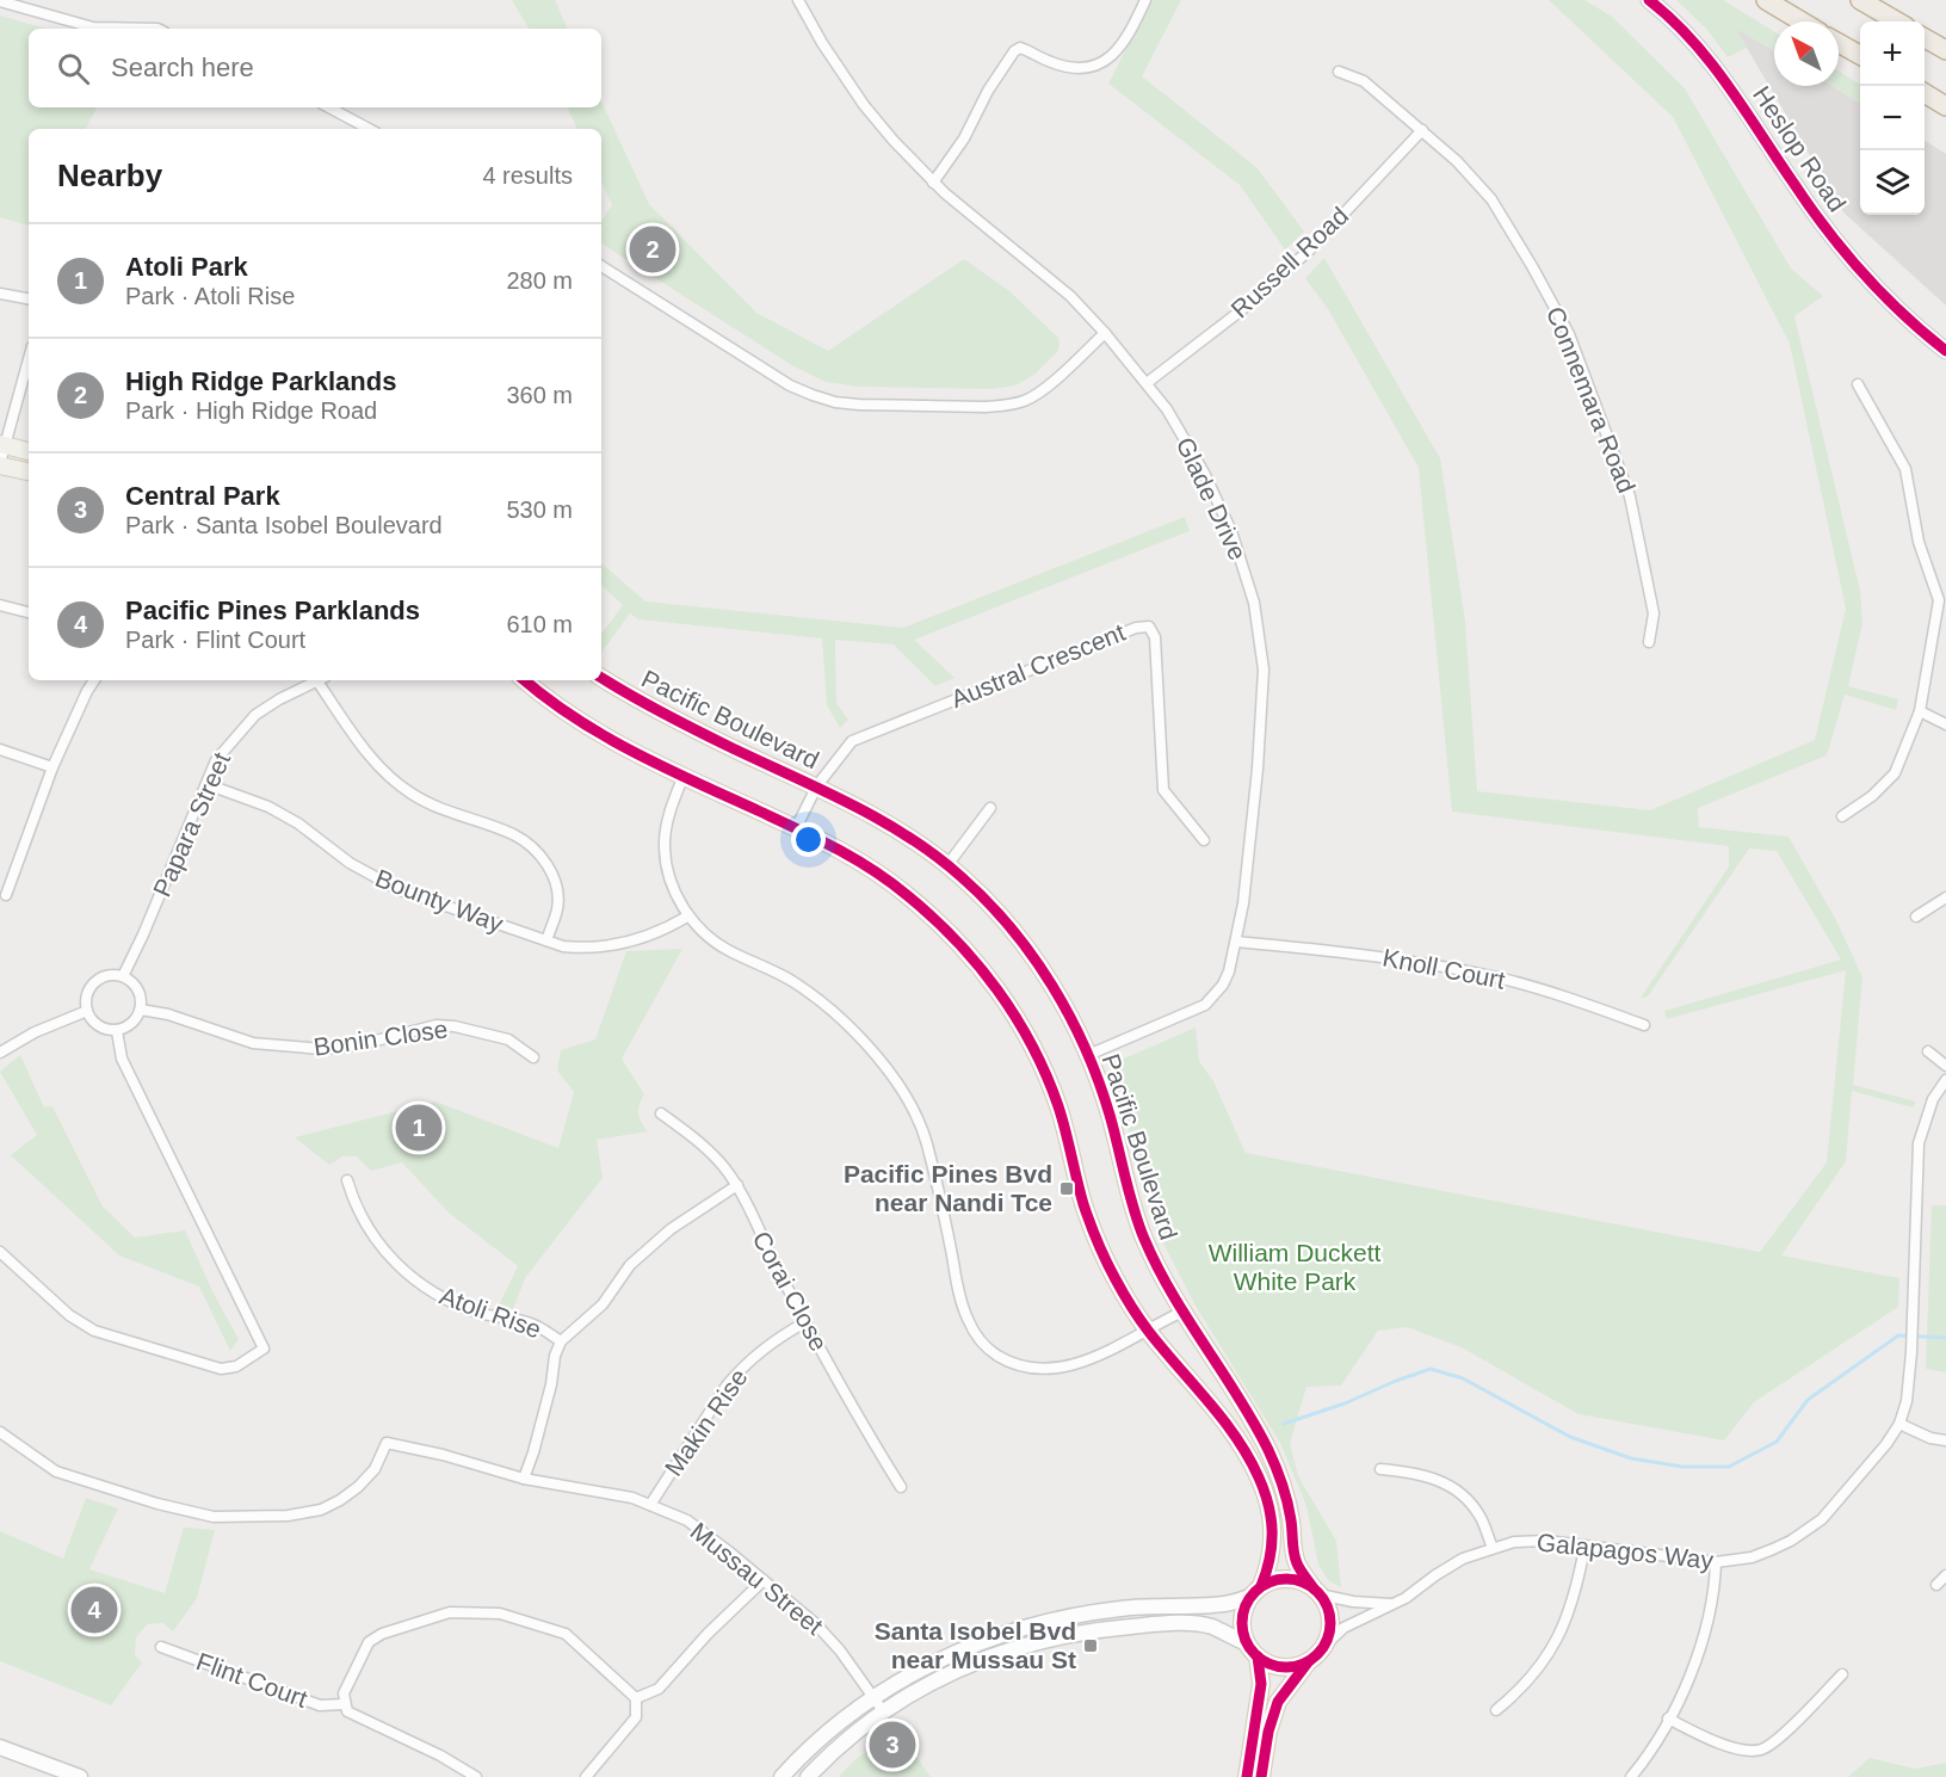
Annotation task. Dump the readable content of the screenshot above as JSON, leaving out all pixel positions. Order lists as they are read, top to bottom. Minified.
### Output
{"streets":{"main road":["Pacific Boulevard"],"street":["Heslop Road","Russell Road","Connemara Road","Glade Drive","Austral Crescent","Papara Street","Bounty Way","Knoll Court","Bonin Close","Corai Close","Atoli Rise","Makin Rise","Galapagos Way","Mussau Street","Flint Court"]},"crossings":[["Russell Road","Connemara Road"],["Russell Road","Glade Drive"],["Glade Drive","Pacific Boulevard"],["Glade Drive","Knoll Court"],["Austral Crescent","Pacific Boulevard"],["Pacific Boulevard","Galapagos Way"],["Papara Street","Bounty Way"],["Papara Street","Bonin Close"],["Corai Close","Makin Rise"],["Makin Rise","Mussau Street"]],"parks":["William Duckett White Park"],"places":{"transit":["Pacific Pines Bvd near Nandi Tce","Santa Isobel Bvd near Mussau St"]},"north":"top left","page":{"map_buttons":["+","−"],"search":"Search here","heading":["Nearby","4 results"],"list":[{"mark":"1","name":"Atoli Park","note":"Park · Atoli Rise","value":"280 m"},{"mark":"2","name":"High Ridge Parklands","note":"Park · High Ridge Road","value":"360 m"},{"mark":"3","name":"Central Park","note":"Park · Santa Isobel Boulevard","value":"530 m"},{"mark":"4","name":"Pacific Pines Parklands","note":"Park · Flint Court","value":"610 m"}],"pins":["2","1","4","3"]}}
